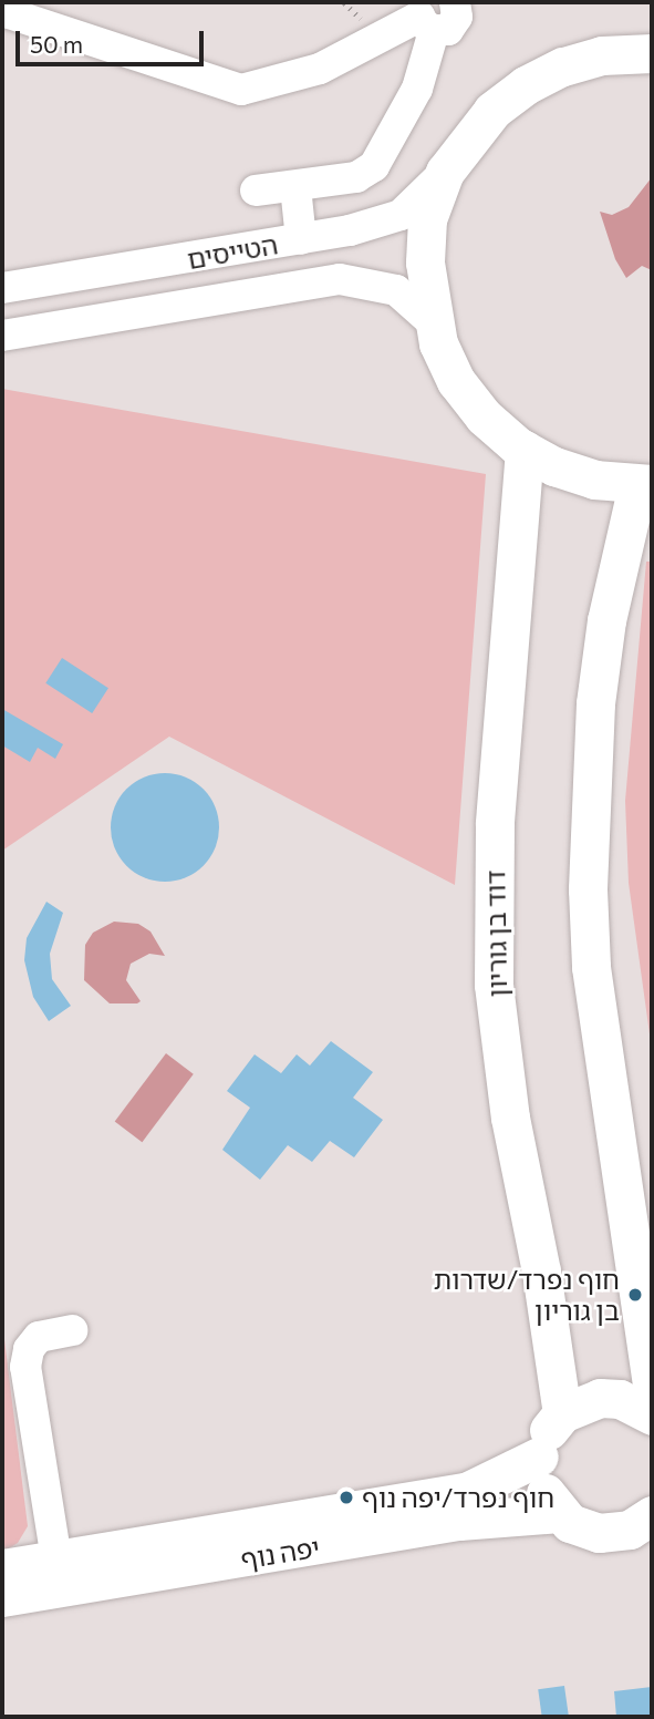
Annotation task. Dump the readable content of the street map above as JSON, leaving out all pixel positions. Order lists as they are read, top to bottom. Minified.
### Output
{"streets":{"main road":["דוד בן גוריון","יפה נוף"],"street":["הטייסים"]},"places":["חוף נפרד/שדרות בן גוריון","חוף נפרד/יפה נוף"],"scale_bar":"50 m"}
